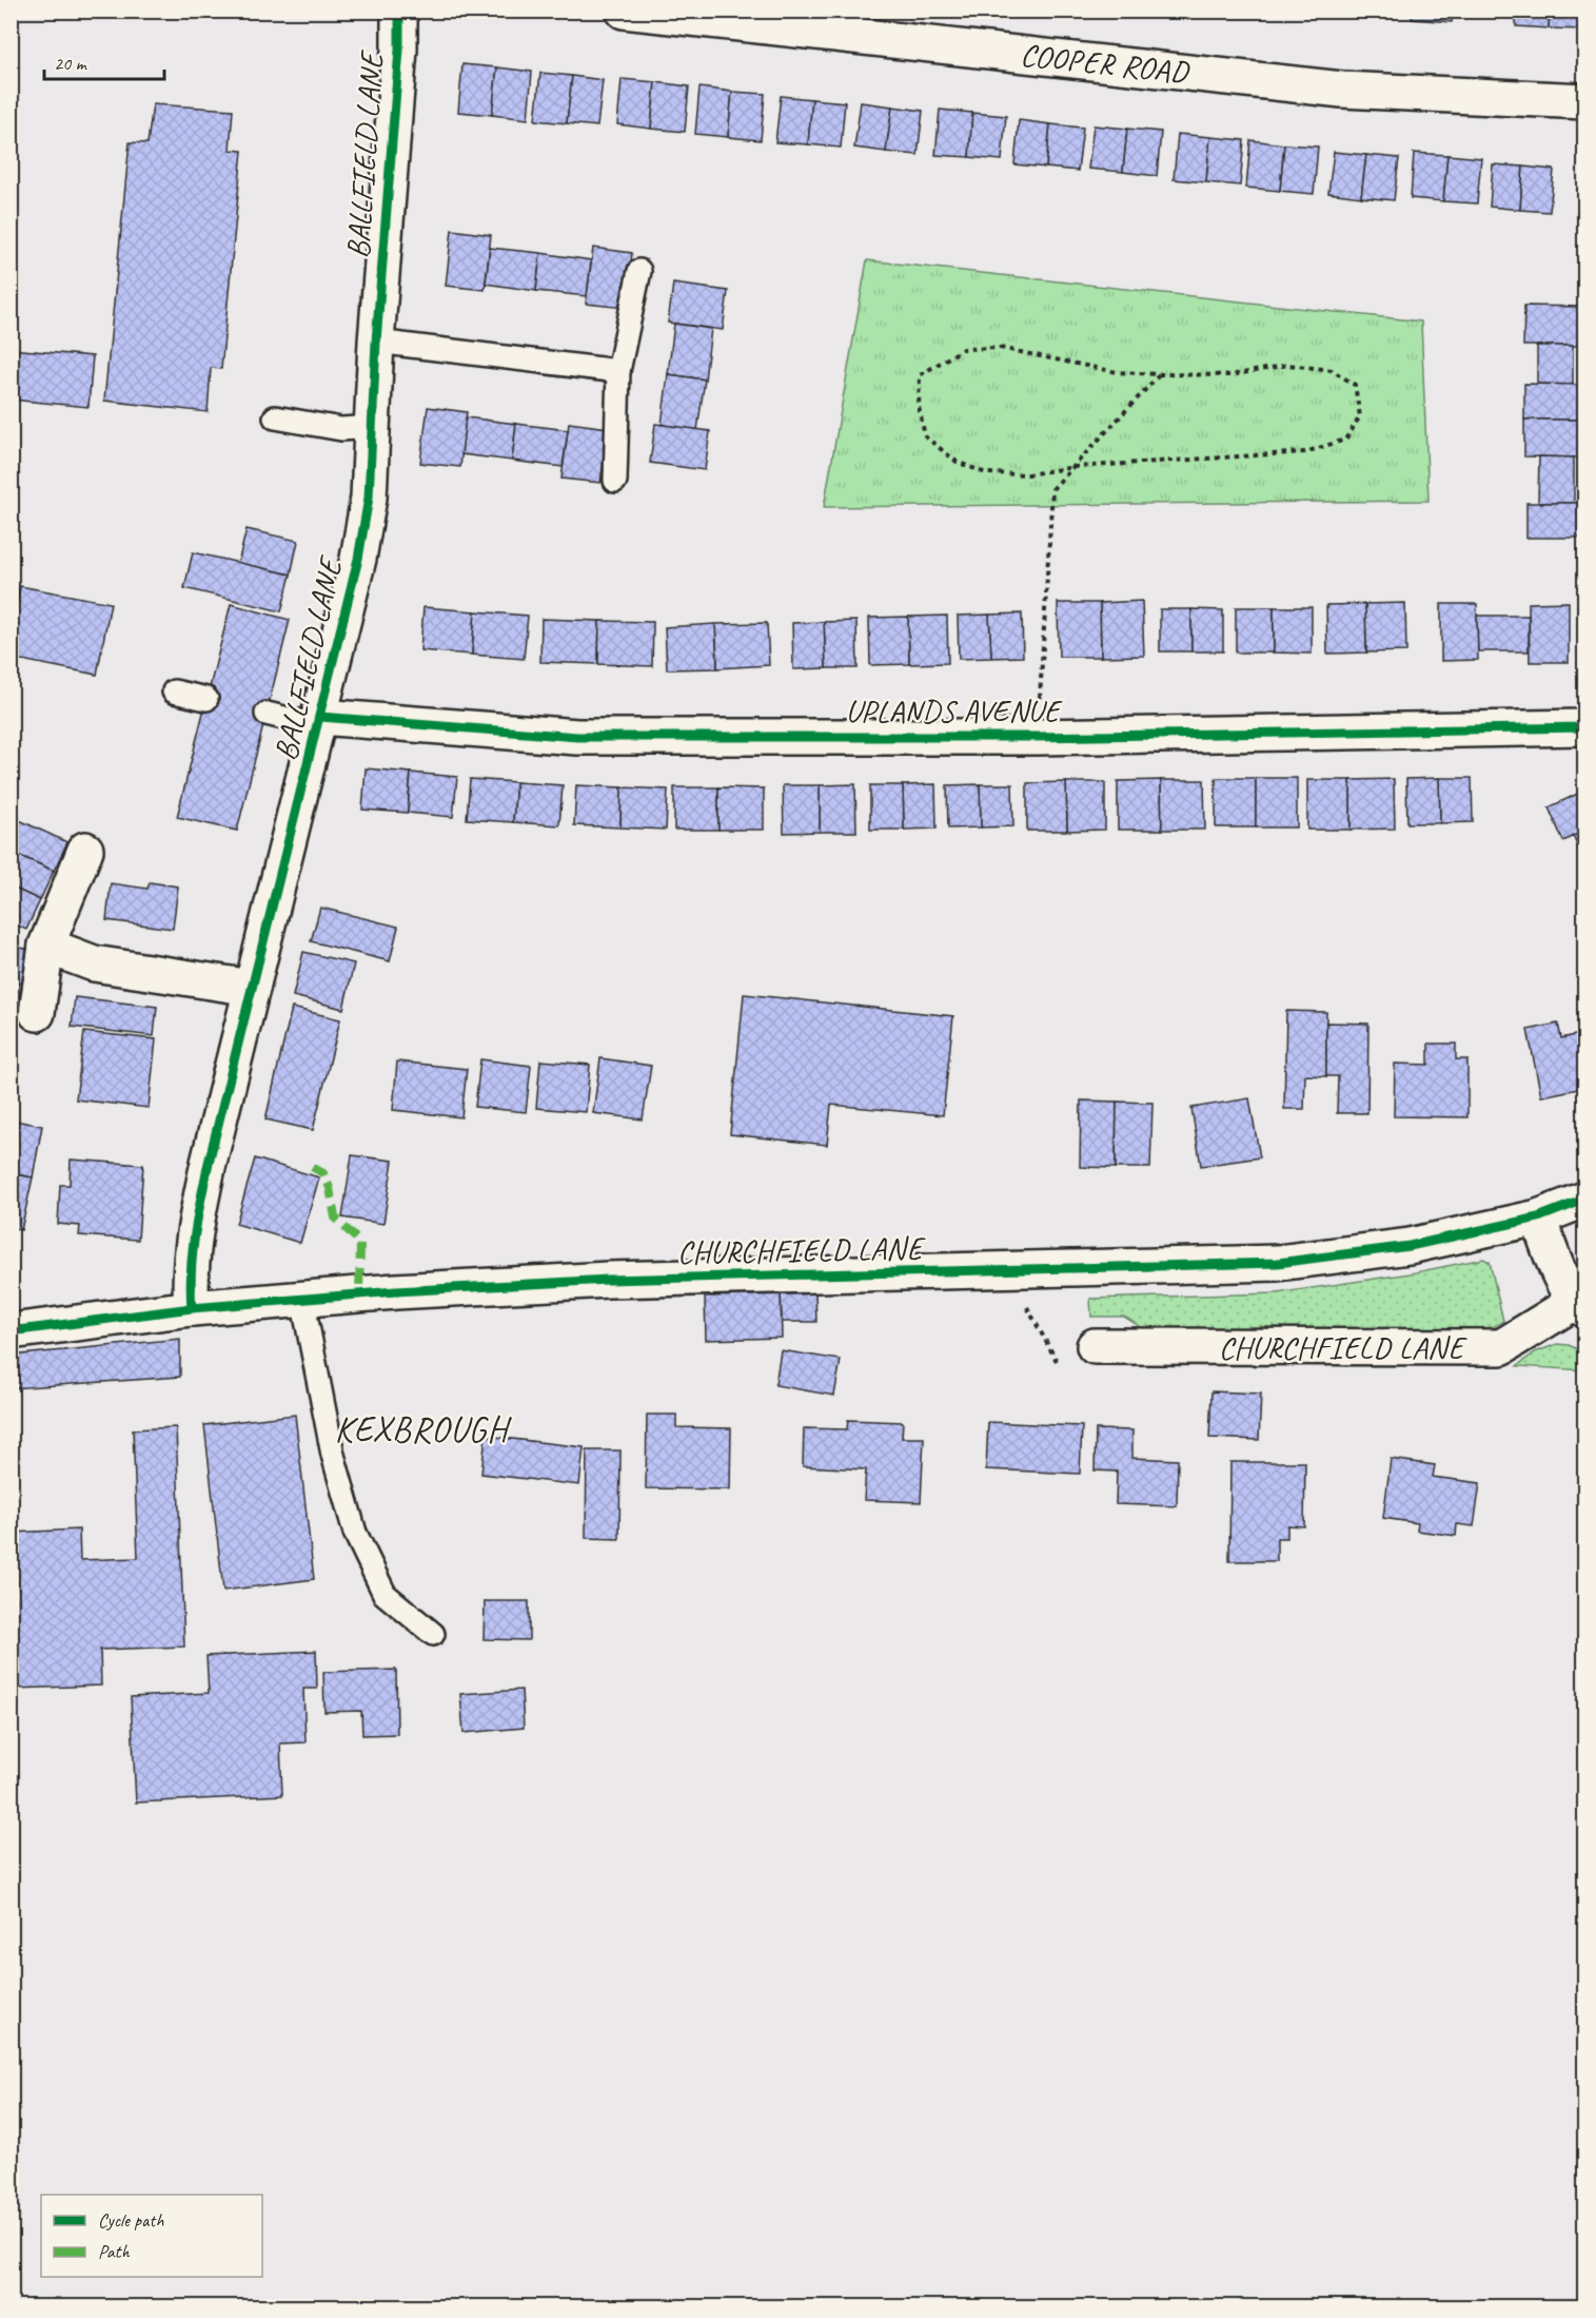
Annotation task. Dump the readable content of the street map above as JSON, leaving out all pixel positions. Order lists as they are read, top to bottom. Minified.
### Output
{"streets":{"street":["COOPER ROAD","BALLFIELD LANE","UPLANDS AVENUE","CHURCHFIELD LANE"]},"crossings":[["BALLFIELD LANE","UPLANDS AVENUE"],["BALLFIELD LANE","CHURCHFIELD LANE"]],"districts":["KEXBROUGH"],"legend":["Cycle path","Path"],"scale_bar":"20 m"}
